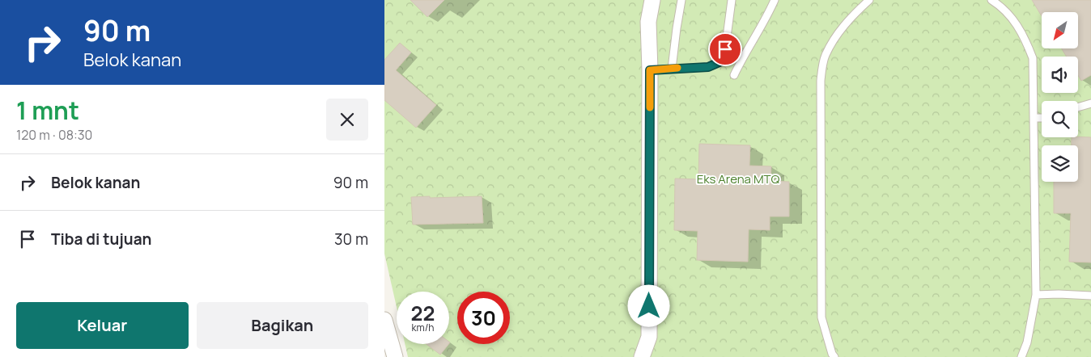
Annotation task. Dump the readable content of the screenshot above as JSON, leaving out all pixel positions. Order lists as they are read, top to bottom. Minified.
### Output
{"parks":["Eks Arena MTQ"],"north":"bottom left","page":{"turn":["90 m","Belok kanan"],"heading":["1 mnt","120 m · 08:30"],"list":[{"name":"Belok kanan","value":"90 m"},{"name":"Tiba di tujuan","value":"30 m"}],"speed":"22 km/h","limit":"30","buttons":["Keluar","Bagikan"]}}
